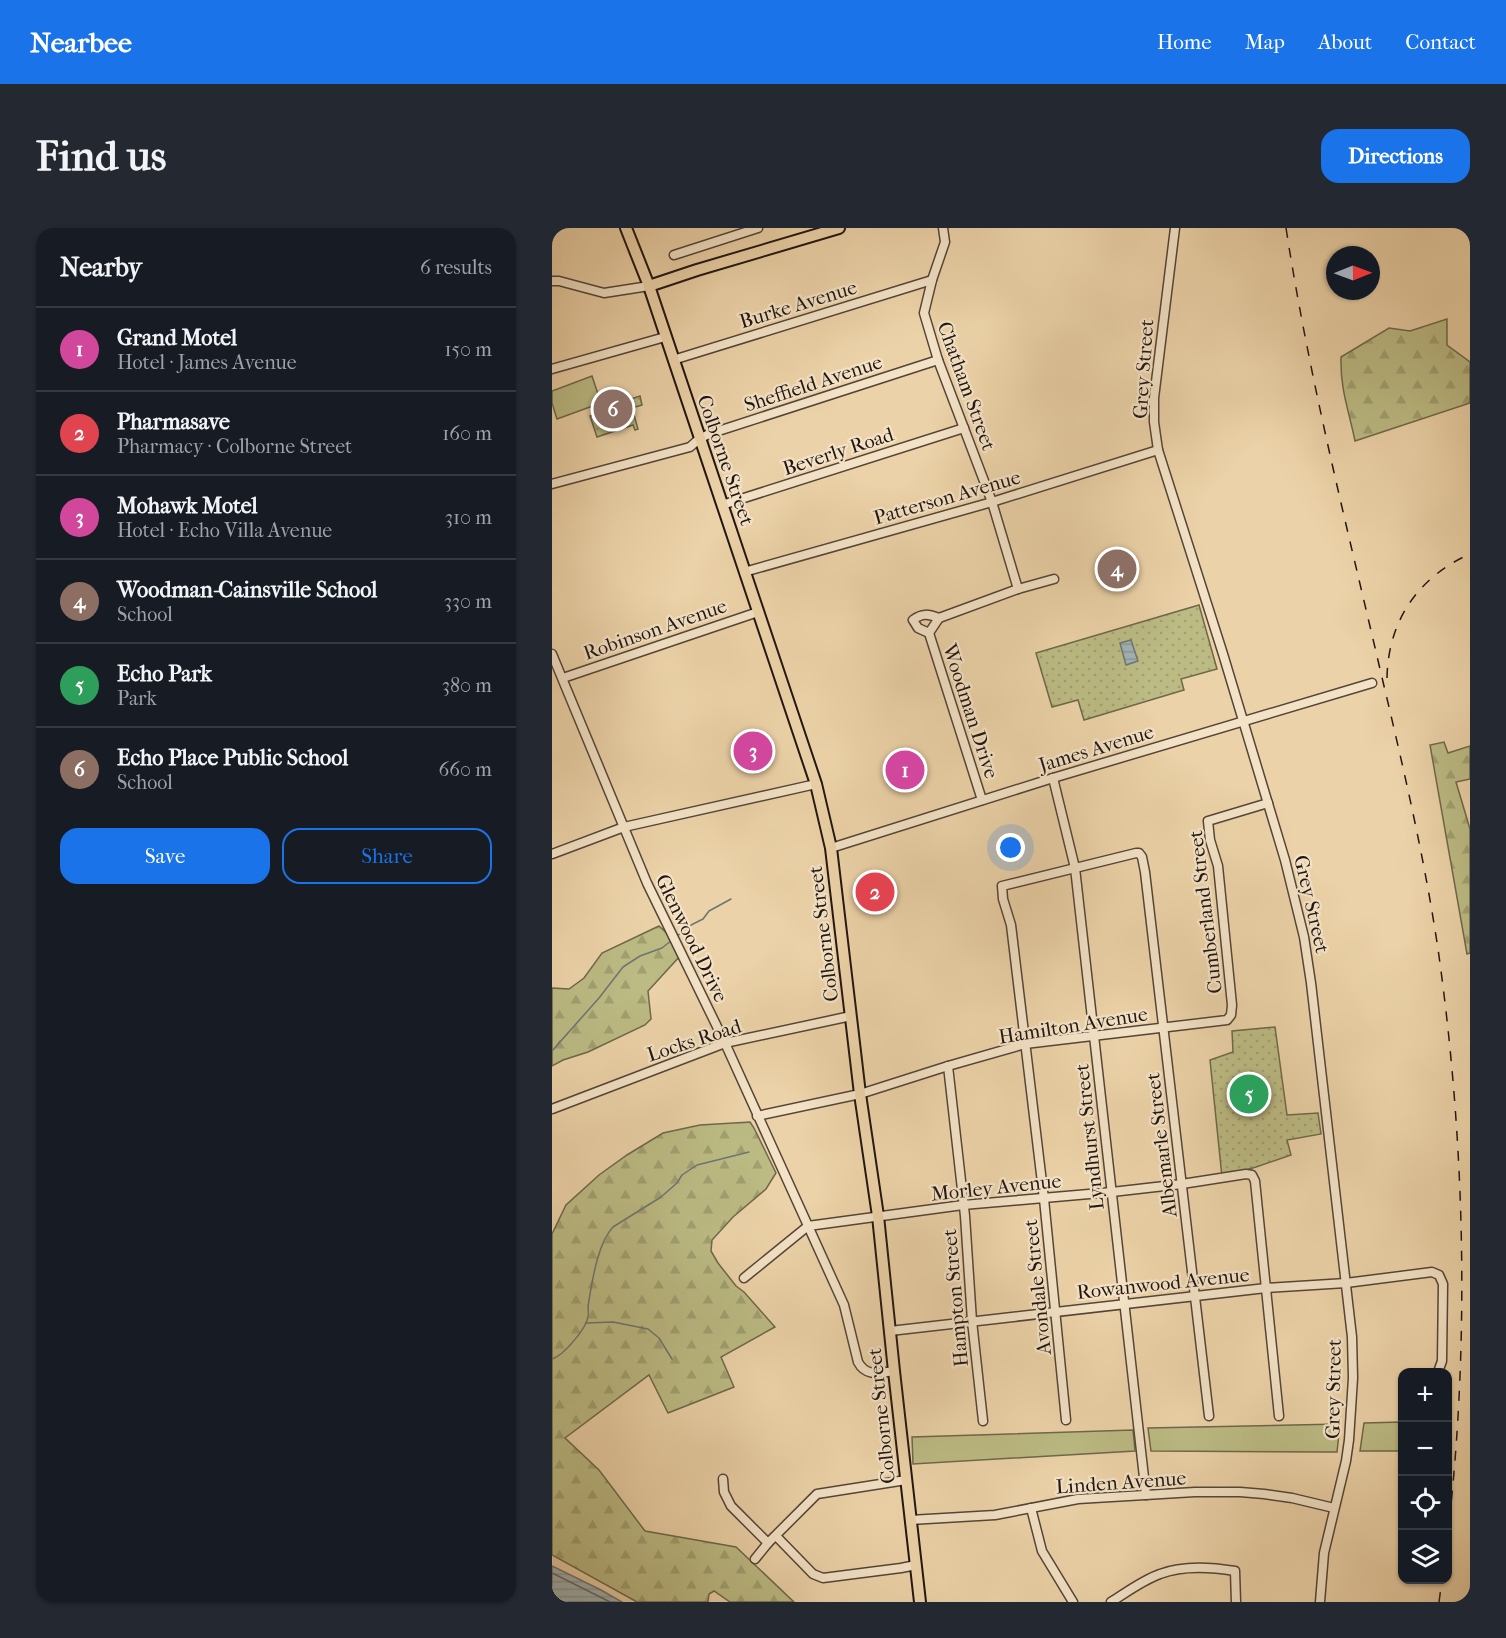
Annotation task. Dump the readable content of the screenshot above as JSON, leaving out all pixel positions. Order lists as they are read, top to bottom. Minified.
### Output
{"streets":{"main road":["Colborne Street"],"street":["Burke Avenue","Grey Street","Sheffield Avenue","Chatham Street","Beverly Road","Patterson Avenue","Robinson Avenue","Woodman Drive","James Avenue","Cumberland Street","Glenwood Drive","Hamilton Avenue","Locks Road","Lyndhurst Street","Albemarle Street","Morley Avenue","Rowanwood Avenue","Avondale Street","Hampton Street","Linden Avenue"]},"crossings":[["Burke Avenue","Chatham Street"],["Burke Avenue","Colborne Street"],["Grey Street","Patterson Avenue"],["Grey Street","James Avenue"],["Grey Street","Cumberland Street"],["Grey Street","Rowanwood Avenue"],["Grey Street","Linden Avenue"],["Sheffield Avenue","Chatham Street"],["Sheffield Avenue","Colborne Street"],["Chatham Street","Beverly Road"],["Chatham Street","Patterson Avenue"],["Chatham Street","Woodman Drive"],["Beverly Road","Colborne Street"],["Colborne Street","Patterson Avenue"],["Colborne Street","Robinson Avenue"],["Colborne Street","James Avenue"],["Colborne Street","Glenwood Drive"],["Colborne Street","Hamilton Avenue"],["Colborne Street","Locks Road"],["Colborne Street","Morley Avenue"],["Colborne Street","Rowanwood Avenue"],["Colborne Street","Linden Avenue"],["Robinson Avenue","Glenwood Drive"],["Woodman Drive","James Avenue"],["James Avenue","Lyndhurst Street"],["Cumberland Street","Hamilton Avenue"],["Glenwood Drive","Hamilton Avenue"],["Glenwood Drive","Locks Road"],["Glenwood Drive","Morley Avenue"],["Hamilton Avenue","Lyndhurst Street"],["Hamilton Avenue","Albemarle Street"],["Hamilton Avenue","Avondale Street"],["Hamilton Avenue","Hampton Street"],["Lyndhurst Street","Albemarle Street"],["Lyndhurst Street","Morley Avenue"],["Lyndhurst Street","Rowanwood Avenue"],["Lyndhurst Street","Avondale Street"],["Lyndhurst Street","Linden Avenue"],["Albemarle Street","Morley Avenue"],["Albemarle Street","Rowanwood Avenue"],["Albemarle Street","Avondale Street"],["Morley Avenue","Rowanwood Avenue"],["Morley Avenue","Avondale Street"],["Morley Avenue","Hampton Street"],["Rowanwood Avenue","Avondale Street"],["Rowanwood Avenue","Hampton Street"]],"north":"right","page":{"header":"Nearbee","nav":["Home","Map","About","Contact"],"buttons":["Directions",["Save","Share"]],"title":"Find us","heading":["Nearby","6 results"],"list":[{"mark":"1","name":"Grand Motel","note":"Hotel · James Avenue","value":"150 m"},{"mark":"2","name":"Pharmasave","note":"Pharmacy · Colborne Street","value":"160 m"},{"mark":"3","name":"Mohawk Motel","note":"Hotel · Echo Villa Avenue","value":"310 m"},{"mark":"4","name":"Woodman-Cainsville School","note":"School","value":"330 m"},{"mark":"5","name":"Echo Park","note":"Park","value":"380 m"},{"mark":"6","name":"Echo Place Public School","note":"School","value":"660 m"}],"pins":["6","4","3","1","2","5"],"map_buttons":["+","−"]}}
